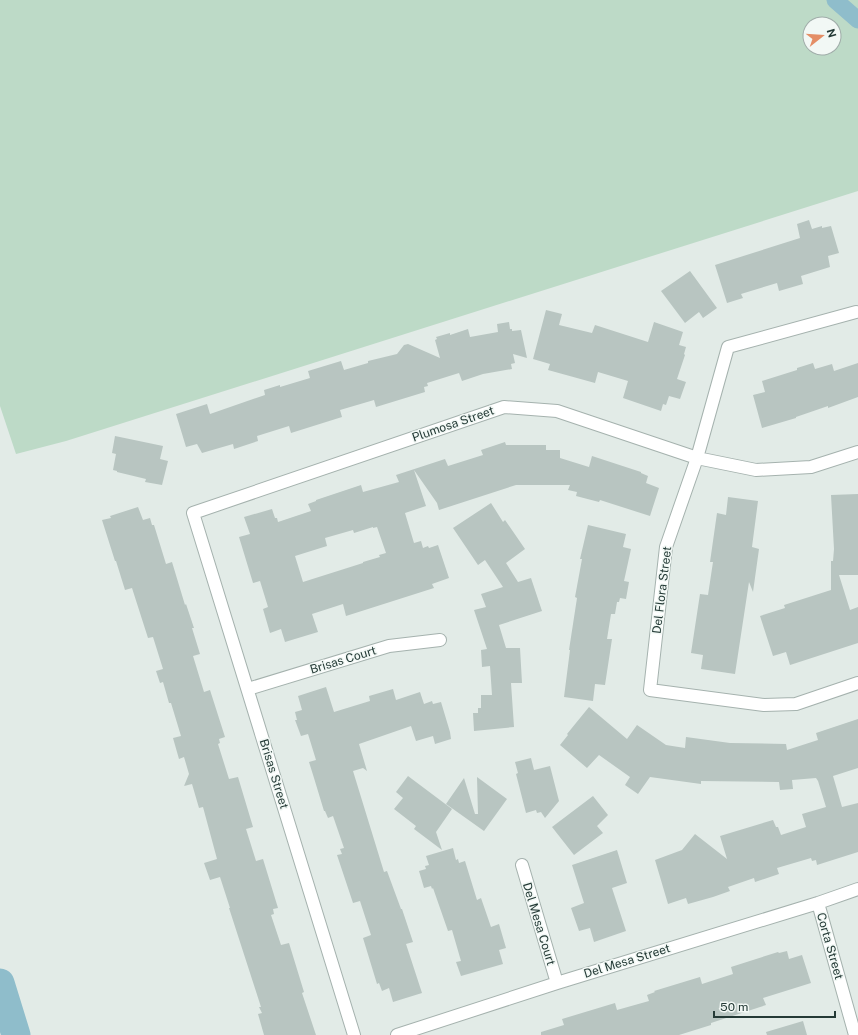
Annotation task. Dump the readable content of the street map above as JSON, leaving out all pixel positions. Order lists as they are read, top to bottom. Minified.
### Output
{"streets":{"street":["Plumosa Street","Del Flora Street","Brisas Court","Brisas Street","Del Mesa Court","Corta Street","Del Mesa Street"]},"crossings":[["Plumosa Street","Del Flora Street"],["Plumosa Street","Brisas Street"],["Brisas Court","Brisas Street"],["Del Mesa Court","Del Mesa Street"],["Corta Street","Del Mesa Street"]],"scale_bar":"50 m","north":"right"}
